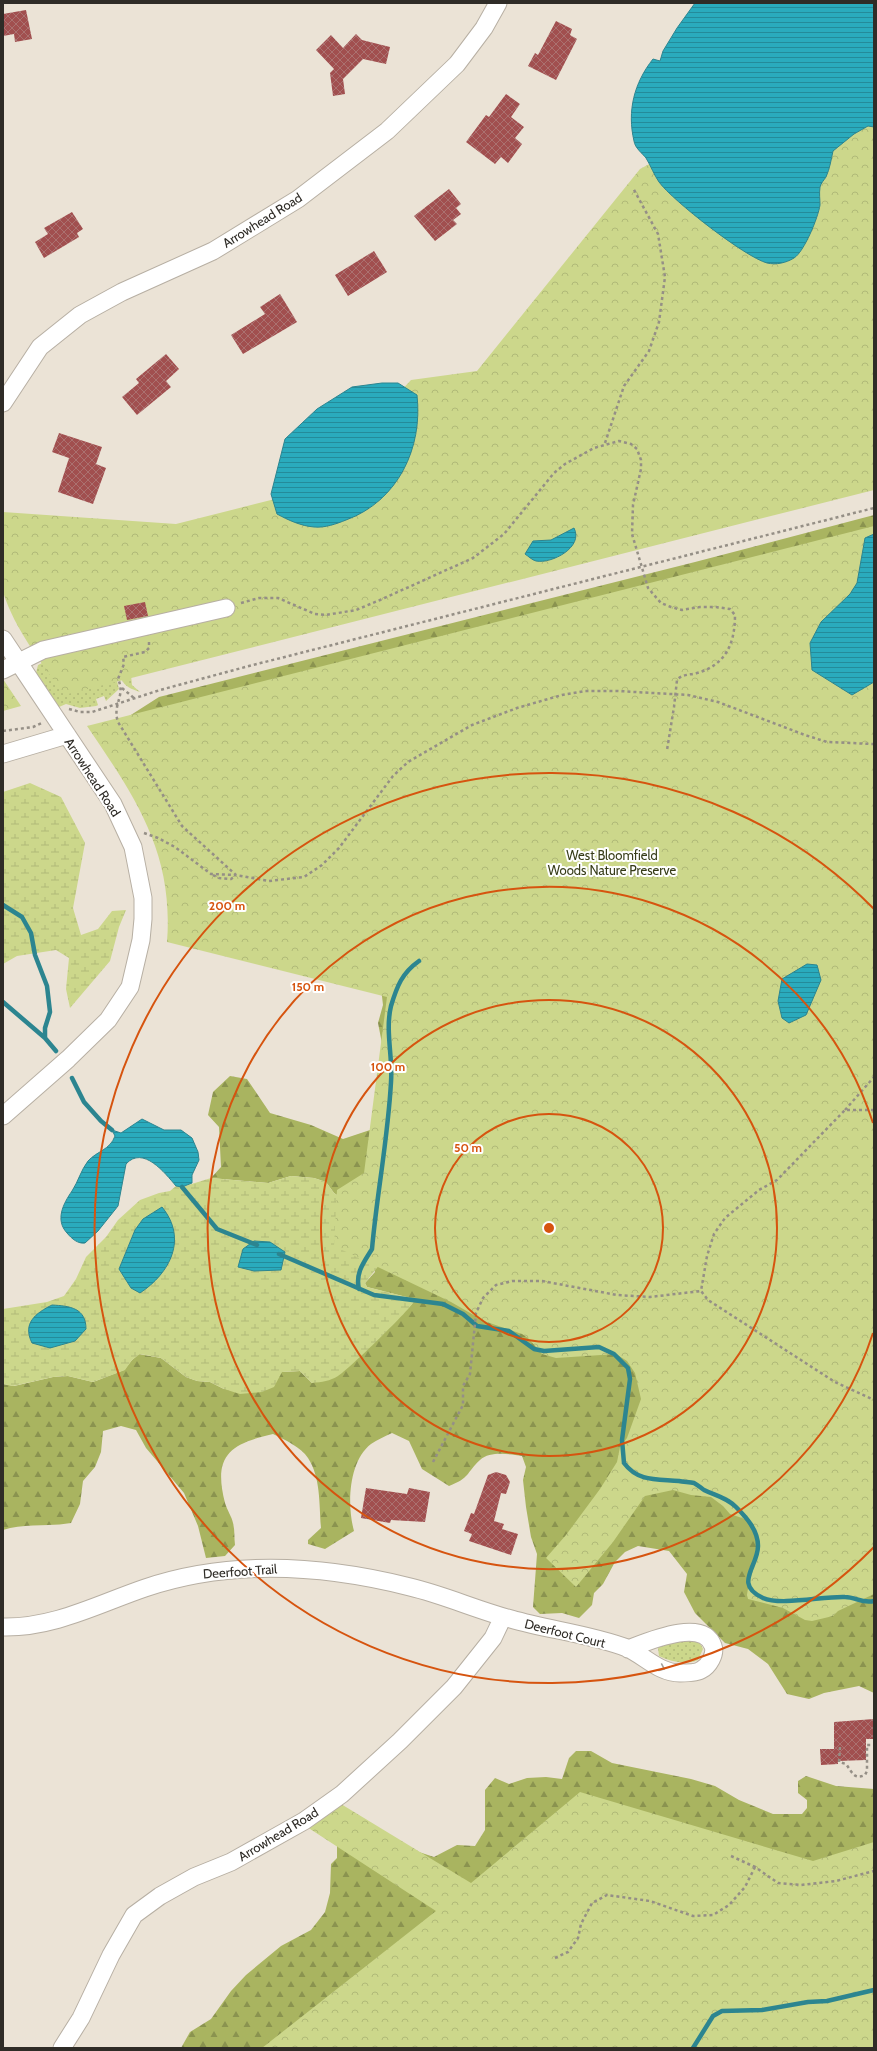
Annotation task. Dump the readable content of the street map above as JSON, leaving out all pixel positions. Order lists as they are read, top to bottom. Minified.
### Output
{"streets":{"street":["Arrowhead Road","Deerfoot Trail","Deerfoot Court"]},"crossings":[["Arrowhead Road","Deerfoot Trail"],["Arrowhead Road","Deerfoot Court"],["Deerfoot Trail","Deerfoot Court"]],"parks":["West Bloomfield Woods Nature Preserve"],"rings":["200 m","150 m","100 m","50 m"]}
